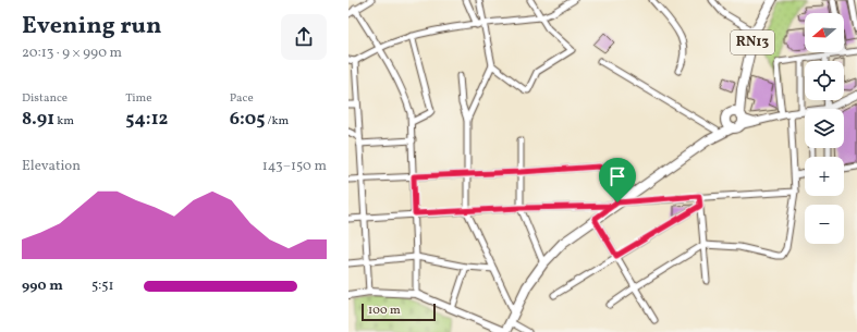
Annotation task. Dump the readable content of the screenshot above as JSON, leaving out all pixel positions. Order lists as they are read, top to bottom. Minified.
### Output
{"streets":{"main road":["RN13"]},"scale_bar":"100 m","north":"left","page":{"heading":["Evening run","20:13 · 9 × 990 m"],"map_buttons":["+","−"],"stats":[["Distance","8.91 km"],["Time","54:12"],["Pace","6:05 /km"]],"chart":["Elevation","143–150 m"],"list":[{"name":"990 m","note":"5:51"}],"scale":"100 m"}}
